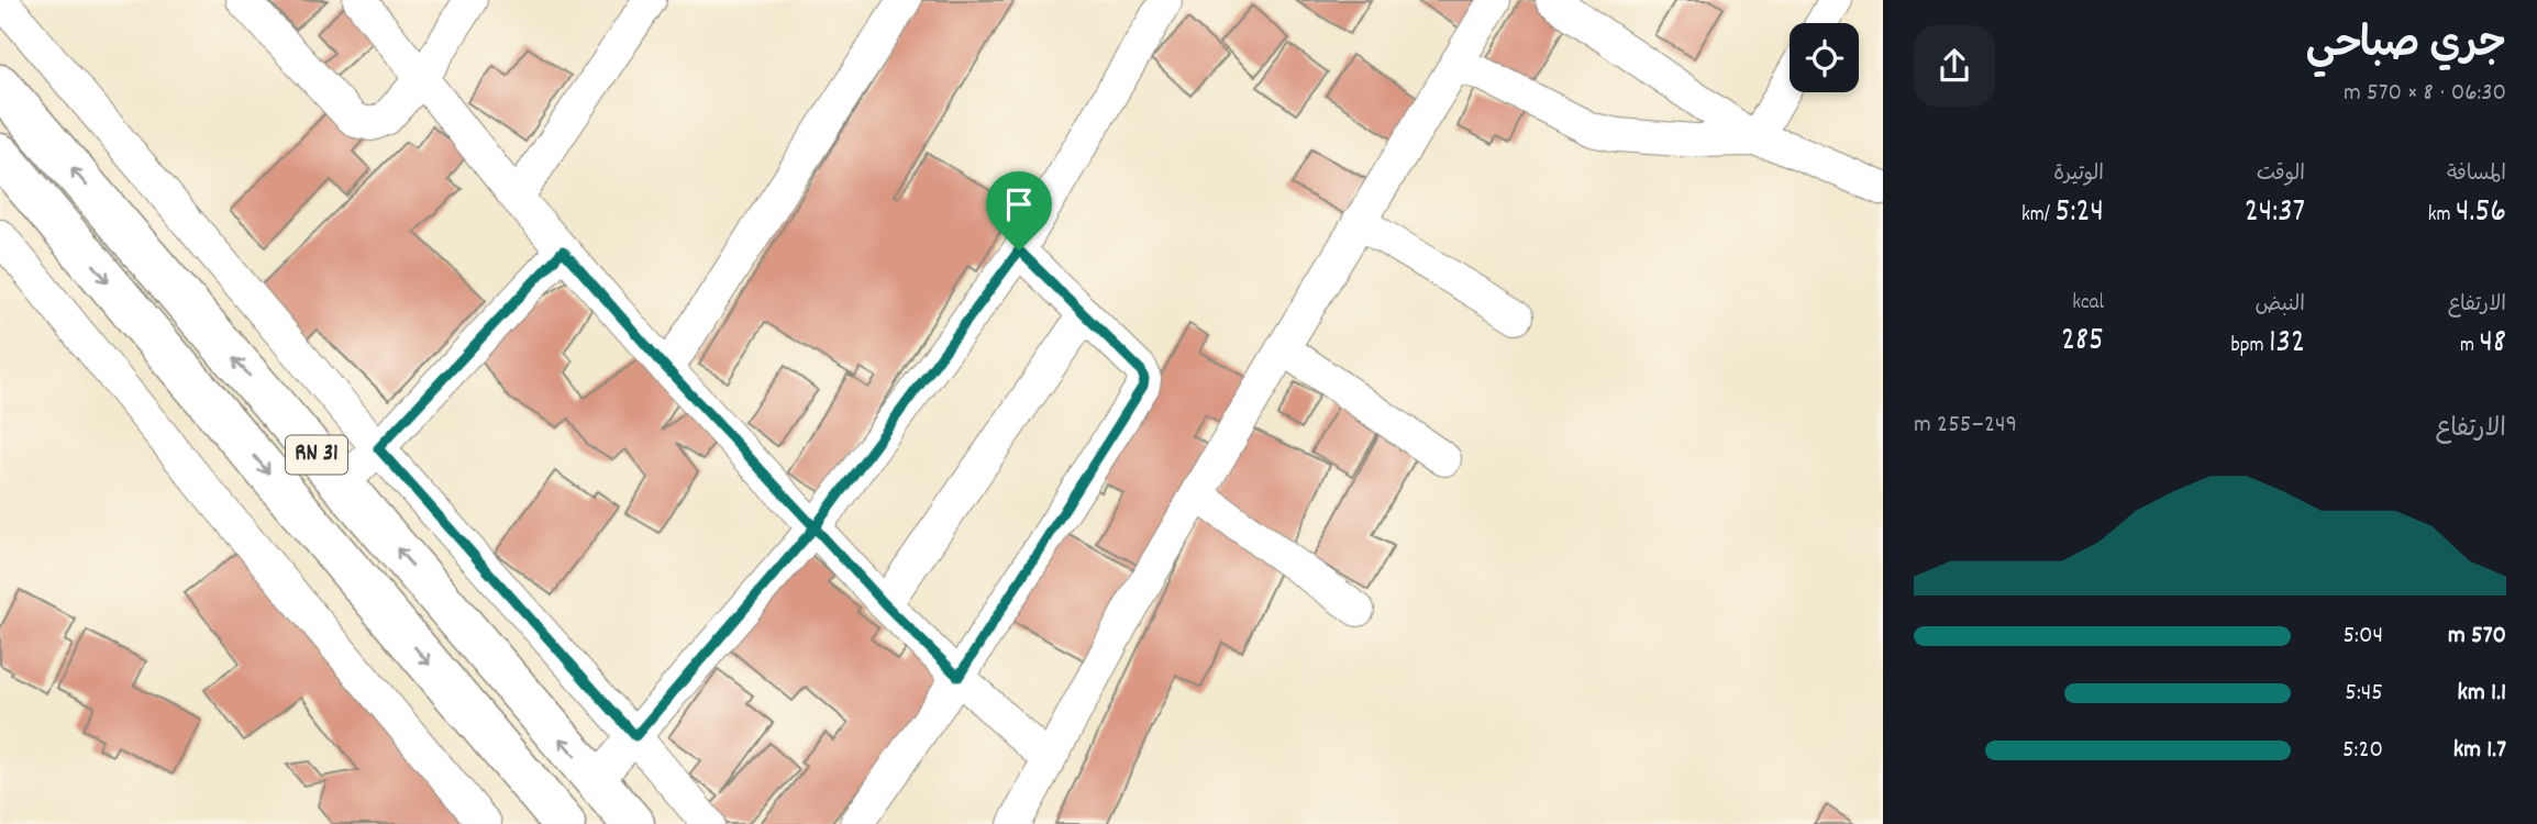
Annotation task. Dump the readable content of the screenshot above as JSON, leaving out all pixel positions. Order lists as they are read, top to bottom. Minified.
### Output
{"streets":{"highway":["RN 31"]},"page":{"heading":["جري صباحي","06:30 · 8 × 570 m"],"stats":[["المسافة","4.56 km"],["الوقت","24:37"],["الوتيرة","5:24 /km"],["الارتفاع","48 m"],["النبض","132 bpm"],["kcal","285"]],"chart":["الارتفاع","249–255 m"],"list":[{"name":"570 m","note":"5:04"},{"name":"1.1 km","note":"5:45"},{"name":"1.7 km","note":"5:20"}]}}
